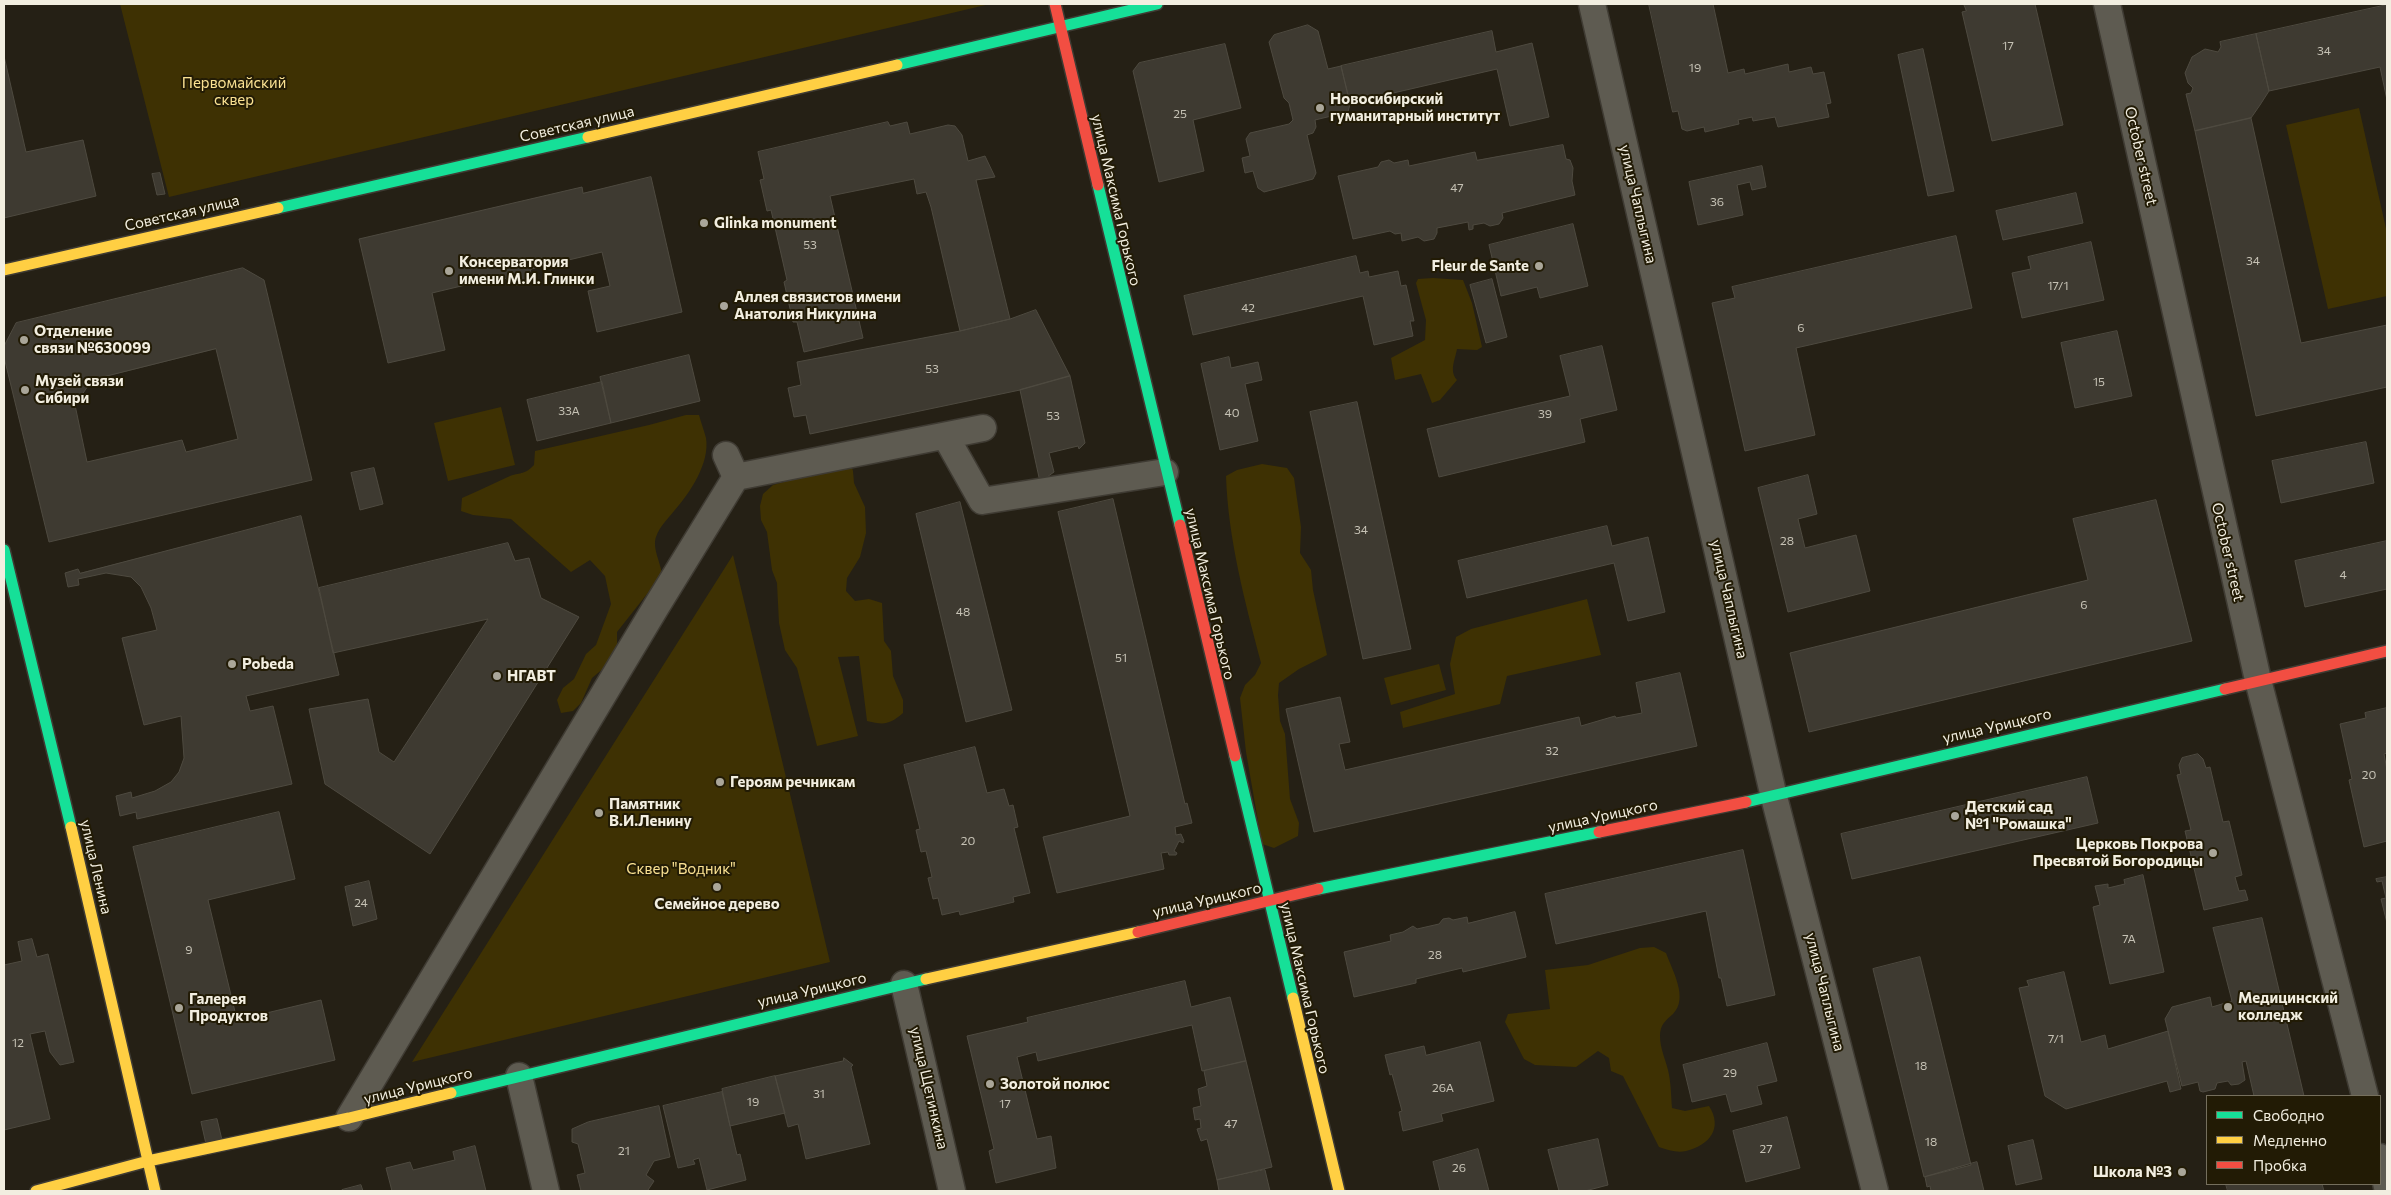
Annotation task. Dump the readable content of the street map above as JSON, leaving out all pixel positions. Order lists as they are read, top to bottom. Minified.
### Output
{"streets":{"street":["Советская улица","October street","улица Максима Горького","улица Чаплыгина","улица Урицкого","улица Ленина","улица Щетинкина"]},"crossings":[["Советская улица","улица Максима Горького"],["October street","улица Урицкого"],["улица Максима Горького","улица Урицкого"],["улица Чаплыгина","улица Урицкого"],["улица Урицкого","улица Ленина"],["улица Урицкого","улица Щетинкина"]],"parks":["Первомайский сквер","Сквер \"Водник\""],"places":["Новосибирский гуманитарный институт","Glinka monument","Fleur de Sante","Консерватория имени М.И. Глинки","Аллея связистов имени Анатолия Никулина","Отделение связи №630099","Музей связи Сибири","Pobeda","НГАВТ","Героям речникам","Памятник В.И.Ленину","Детский сад №1 \"Ромашка\"","Церковь Покрова Пресвятой Богородицы","Семейное дерево","Медицинский колледж","Галерея Продуктов","Золотой полюс","Школа №3"],"house_numbers":["17","34","19","25","47","36","53","34","17/1","42","6","53","15","33А","40","39","53","34","28","4","6","48","51","32","20","20","24","7А","9","28","7/1","12","18","29","26А","31","19","17","47","18","27","21","26"],"legend":["Свободно","Медленно","Пробка"]}
